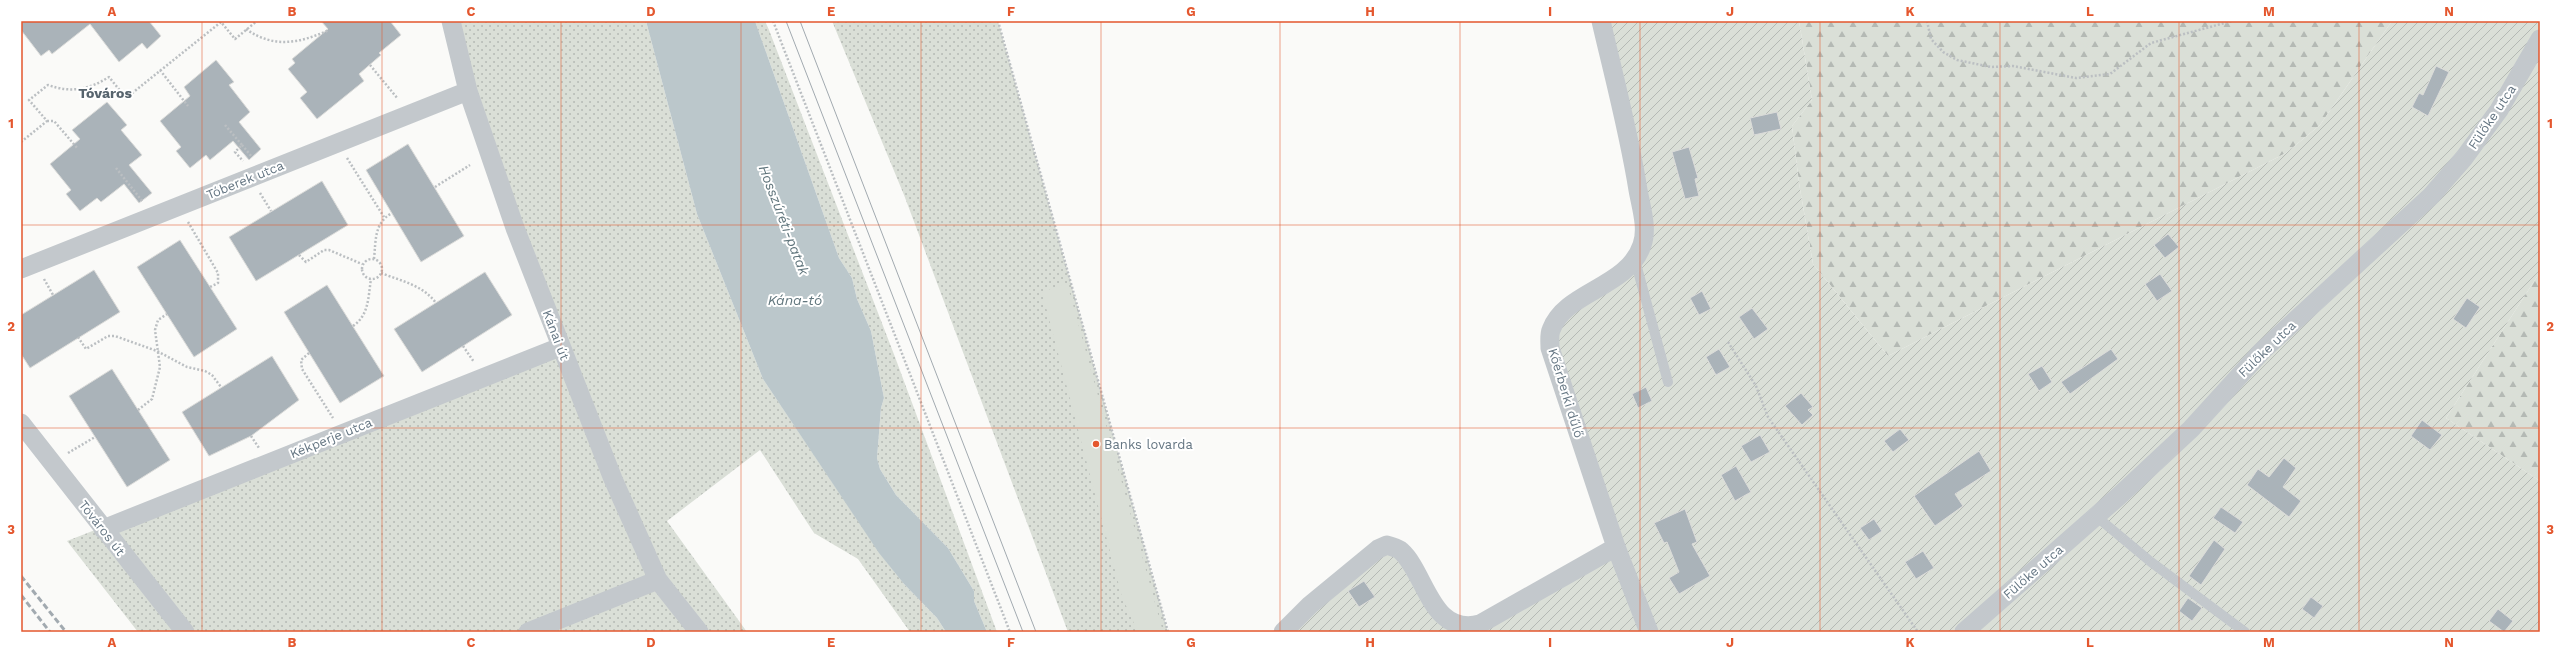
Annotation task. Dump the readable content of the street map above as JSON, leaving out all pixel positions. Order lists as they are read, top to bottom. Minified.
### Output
{"streets":{"street":["Fülőke utca","Tóberek utca","Kánai út","Kőérberki dűlő","Kékperje utca","Tóváros út"]},"crossings":[["Tóberek utca","Kánai út"],["Kánai út","Kékperje utca"],["Kékperje utca","Tóváros út"]],"districts":["Tóváros"],"water":["Hosszúréti-patak","Kána-tó"],"places":["Banks lovarda"],"grid":{"columns":["A","B","C","D","E","F","G","H","I","J","K","L","M","N"],"rows":["1","2","3"]}}
